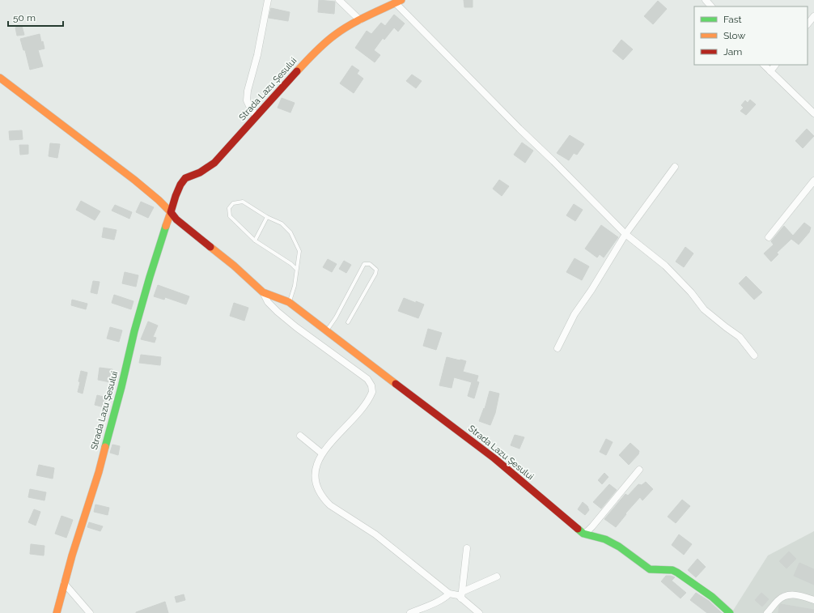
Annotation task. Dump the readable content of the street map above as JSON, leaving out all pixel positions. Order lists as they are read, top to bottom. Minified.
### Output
{"streets":{"street":["Strada Lazu Șesului"]},"legend":["Fast","Slow","Jam"],"scale_bar":"50 m"}
